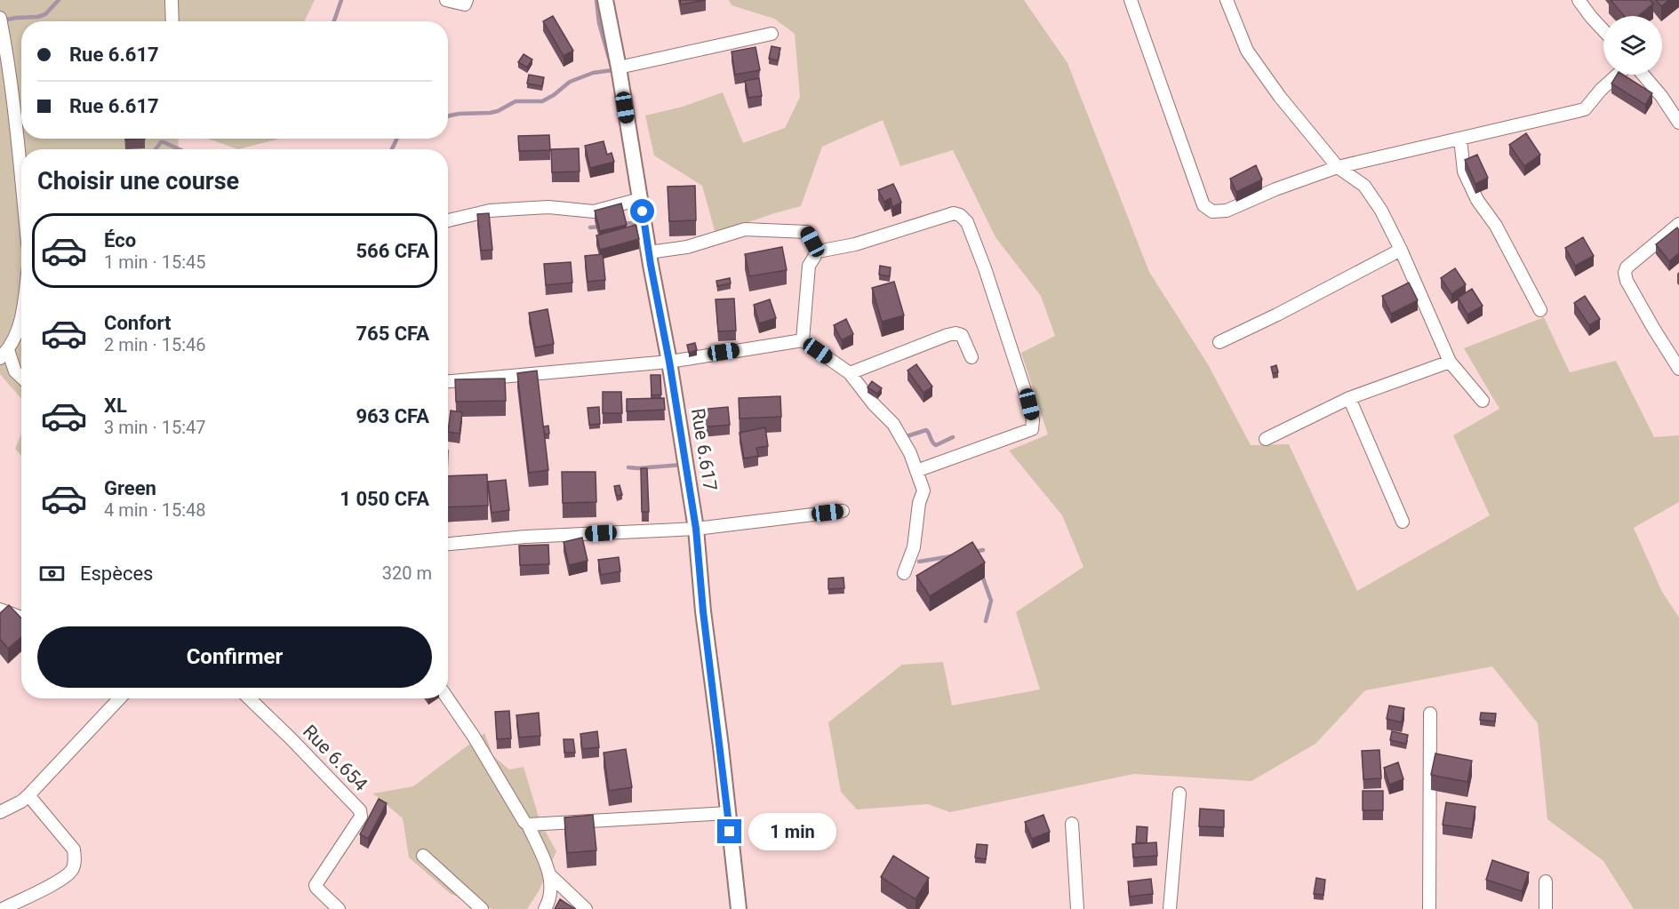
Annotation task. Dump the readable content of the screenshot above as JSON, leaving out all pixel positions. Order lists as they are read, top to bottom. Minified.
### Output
{"streets":{"street":["Rue 6.617","Rue 6.654"]},"page":{"banner":["Rue 6.617","Rue 6.617"],"heading":"Choisir une course","list":[{"name":"Éco","note":"1 min · 15:45","value":"566 CFA"},{"name":"Confort","note":"2 min · 15:46","value":"765 CFA"},{"name":"XL","note":"3 min · 15:47","value":"963 CFA"},{"name":"Green","note":"4 min · 15:48","value":"1 050 CFA"}],"pay":["Espèces","320 m"],"buttons":"Confirmer","bubble":"1 min"}}
